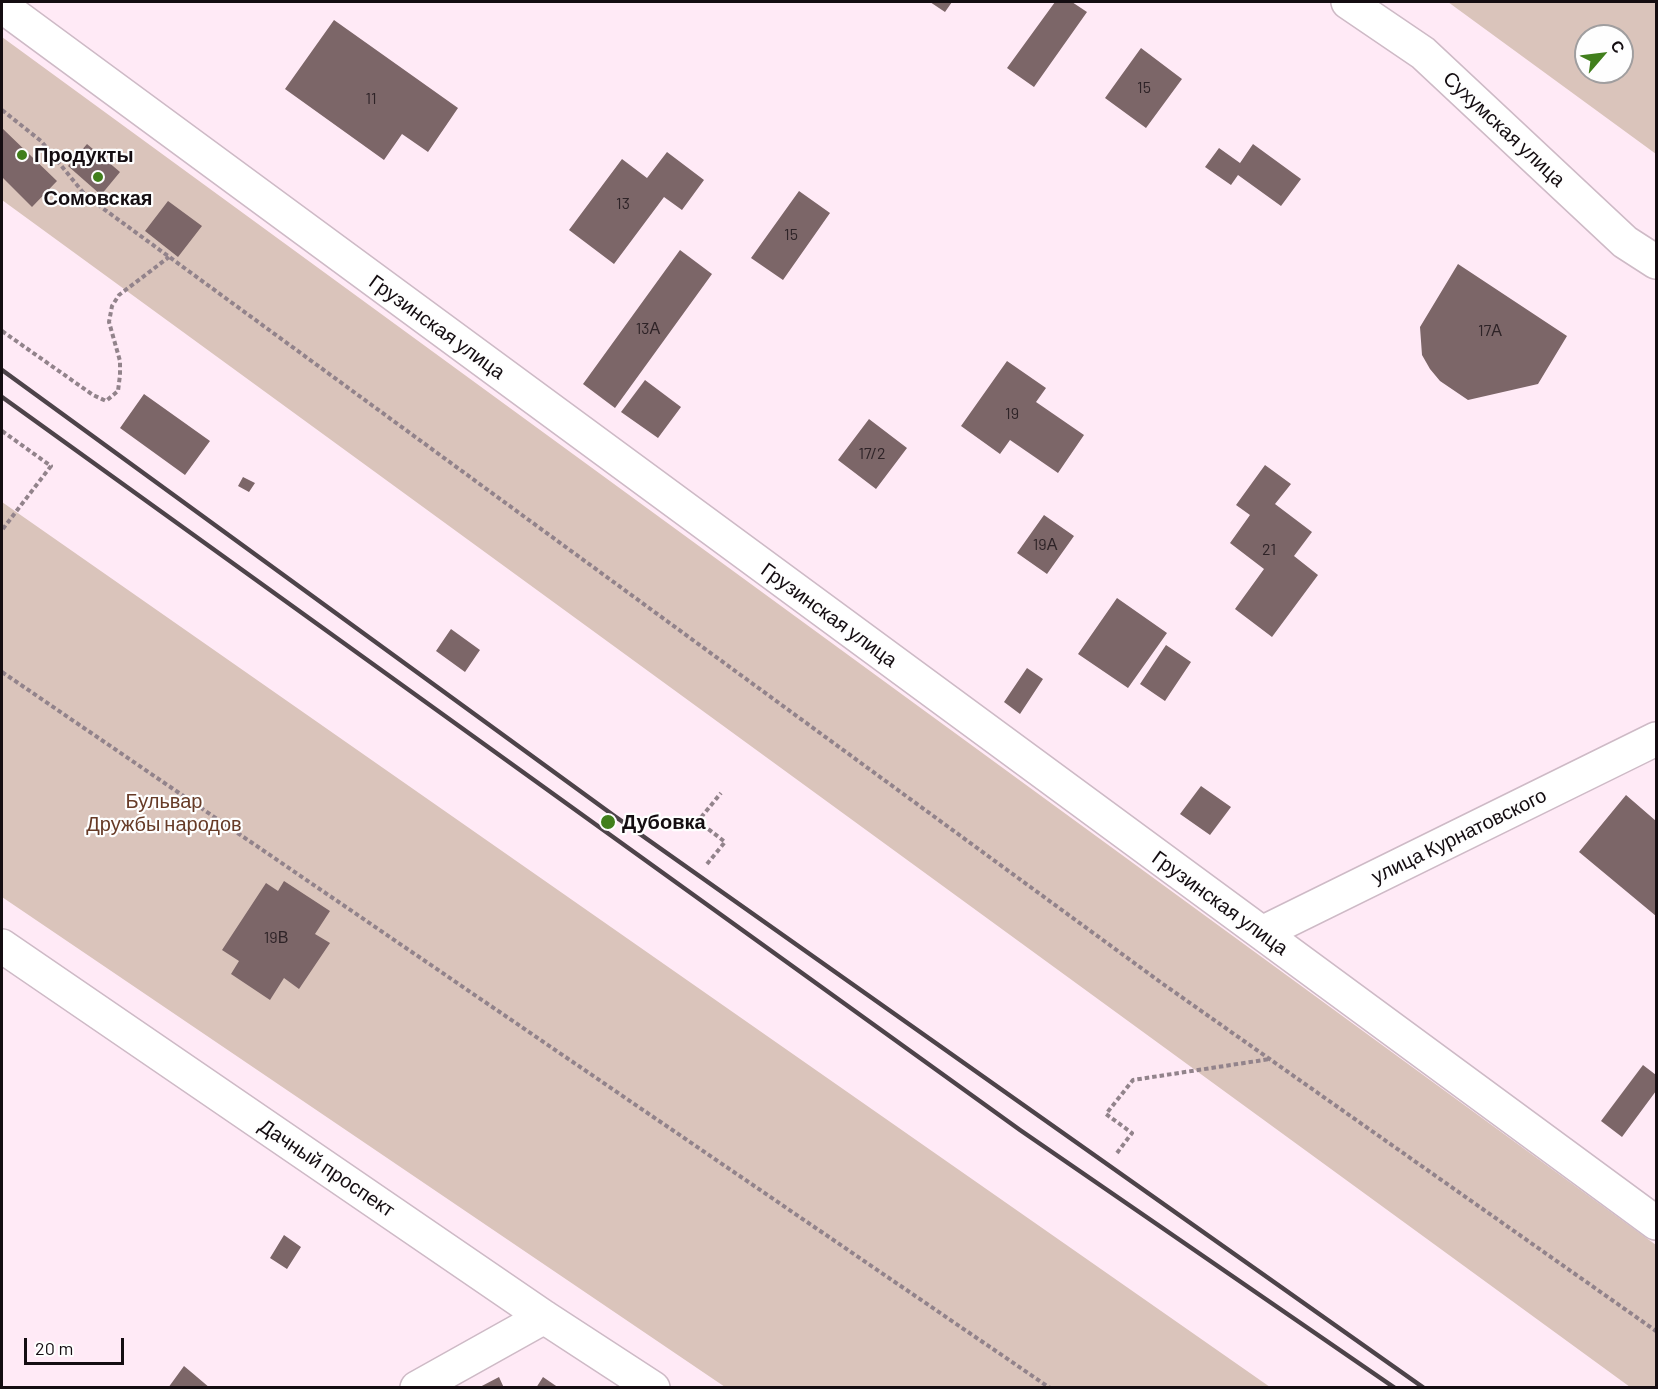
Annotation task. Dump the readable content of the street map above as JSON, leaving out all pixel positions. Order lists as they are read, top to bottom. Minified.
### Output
{"streets":{"street":["Сухумская улица","Грузинская улица","улица Курнатовского","Дачный проспект"]},"crossings":[["Грузинская улица","улица Курнатовского"]],"parks":["Бульвар Дружбы народов"],"places":["Продукты","Сомовская","Дубовка"],"house_numbers":["15","11","13","15","13А","17А","19","17/2","19А","21","19В"],"scale_bar":"20 m","north":"top right"}
